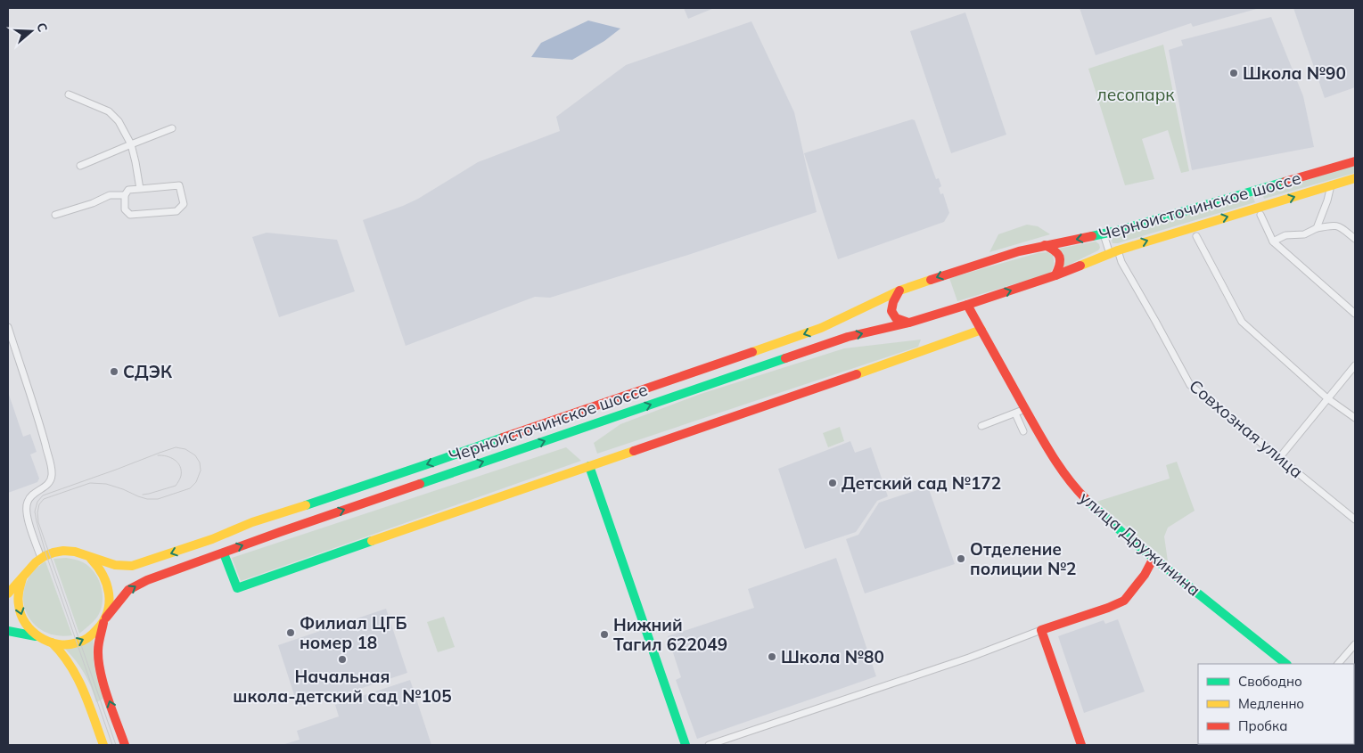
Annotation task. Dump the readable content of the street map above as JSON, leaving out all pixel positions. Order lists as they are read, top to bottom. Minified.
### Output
{"streets":{"main road":["Черноисточинское шоссе","улица Дружинина"],"street":["Совхозная улица"]},"crossings":[["Черноисточинское шоссе","Совхозная улица"],["Черноисточинское шоссе","улица Дружинина"]],"parks":["лесопарк"],"places":["Школа №90","СДЭК","Детский сад №172","Отделение полиции №2","Филиал ЦГБ номер 18","Нижний Тагил 622049","Школа №80","Начальная школа-детский сад №105"],"legend":["Свободно","Медленно","Пробка"],"north":"right"}
